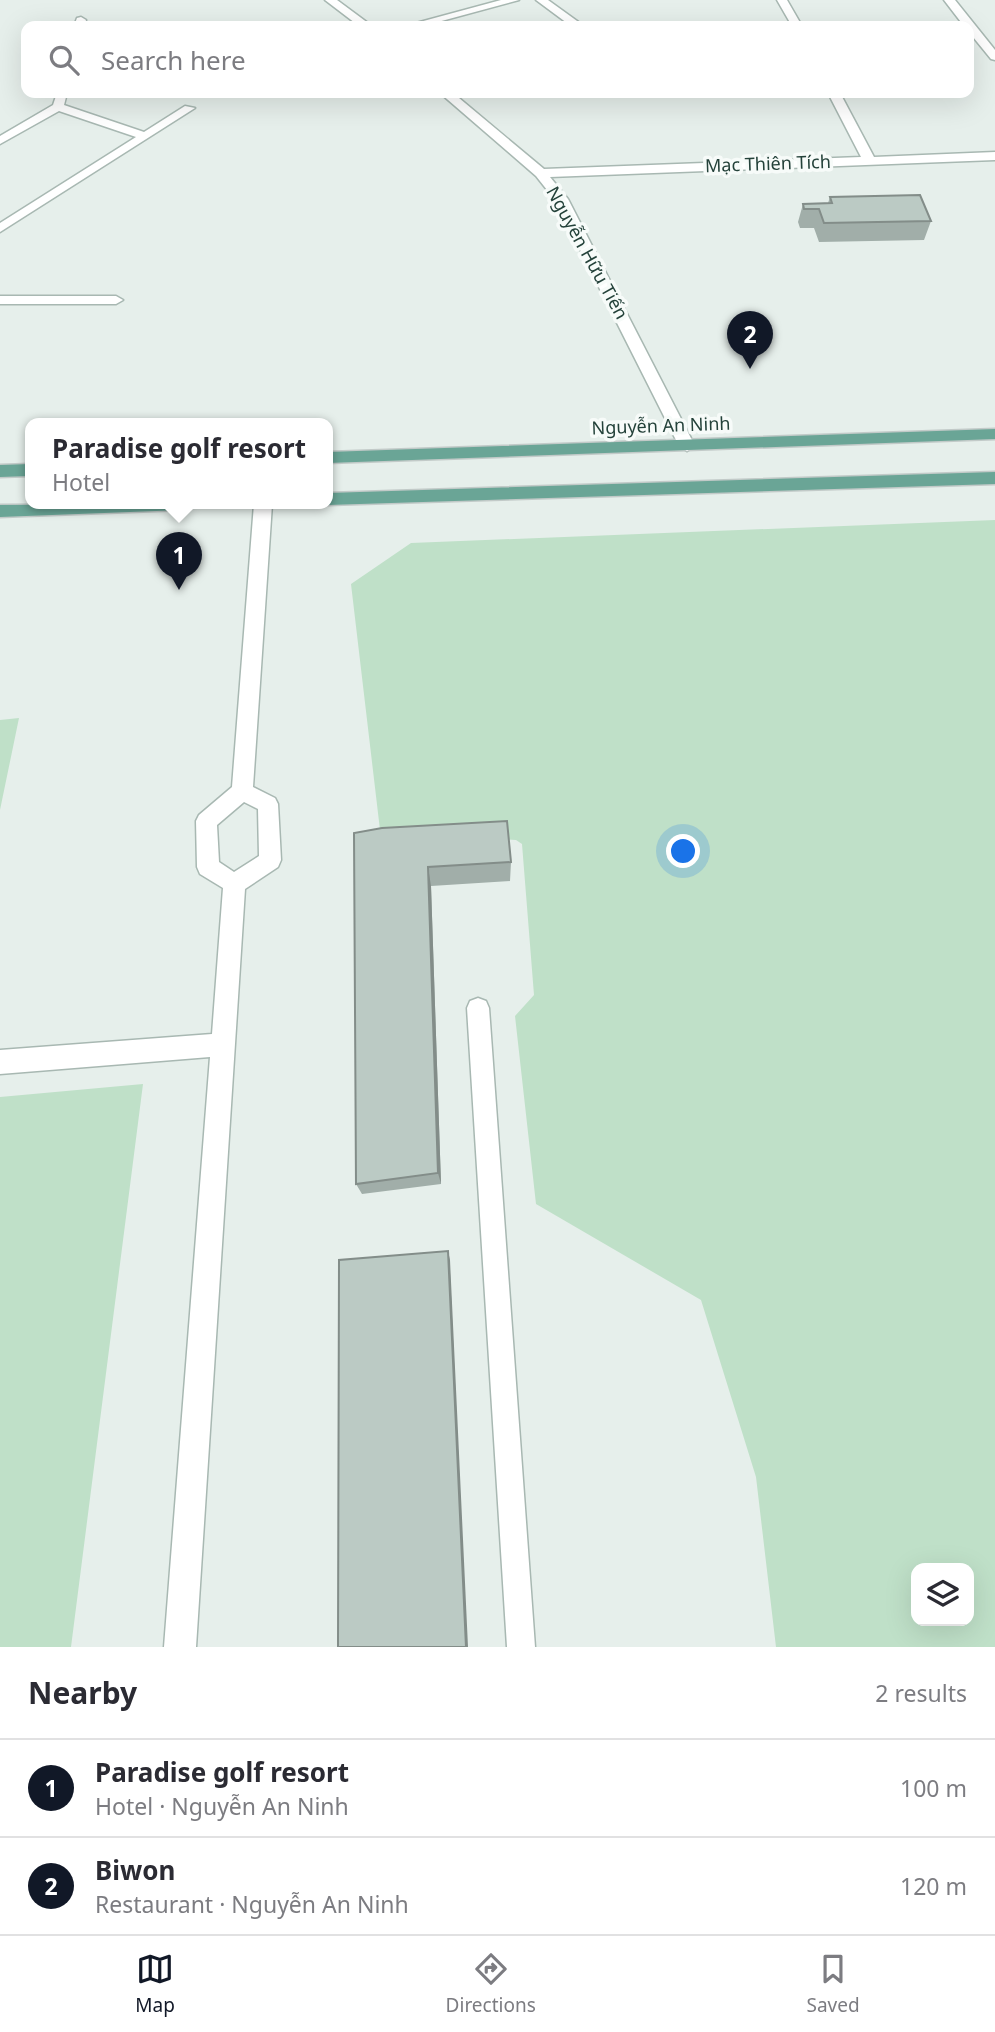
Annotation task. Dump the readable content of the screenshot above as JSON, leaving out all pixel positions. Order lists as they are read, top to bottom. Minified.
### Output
{"streets":{"main road":["Nguyễn An Ninh"],"street":["Mạc Thiên Tích","Nguyễn Hữu Tiến"]},"crossings":[["Mạc Thiên Tích","Nguyễn Hữu Tiến"],["Nguyễn Hữu Tiến","Nguyễn An Ninh"]],"page":{"search":"Search here","pins":["2","1"],"popup":["Paradise golf resort","Hotel"],"heading":["Nearby","2 results"],"list":[{"mark":"1","name":"Paradise golf resort","note":"Hotel · Nguyễn An Ninh","value":"100 m"},{"mark":"2","name":"Biwon","note":"Restaurant · Nguyễn An Ninh","value":"120 m"}],"nav":["Map","Directions","Saved"]}}
